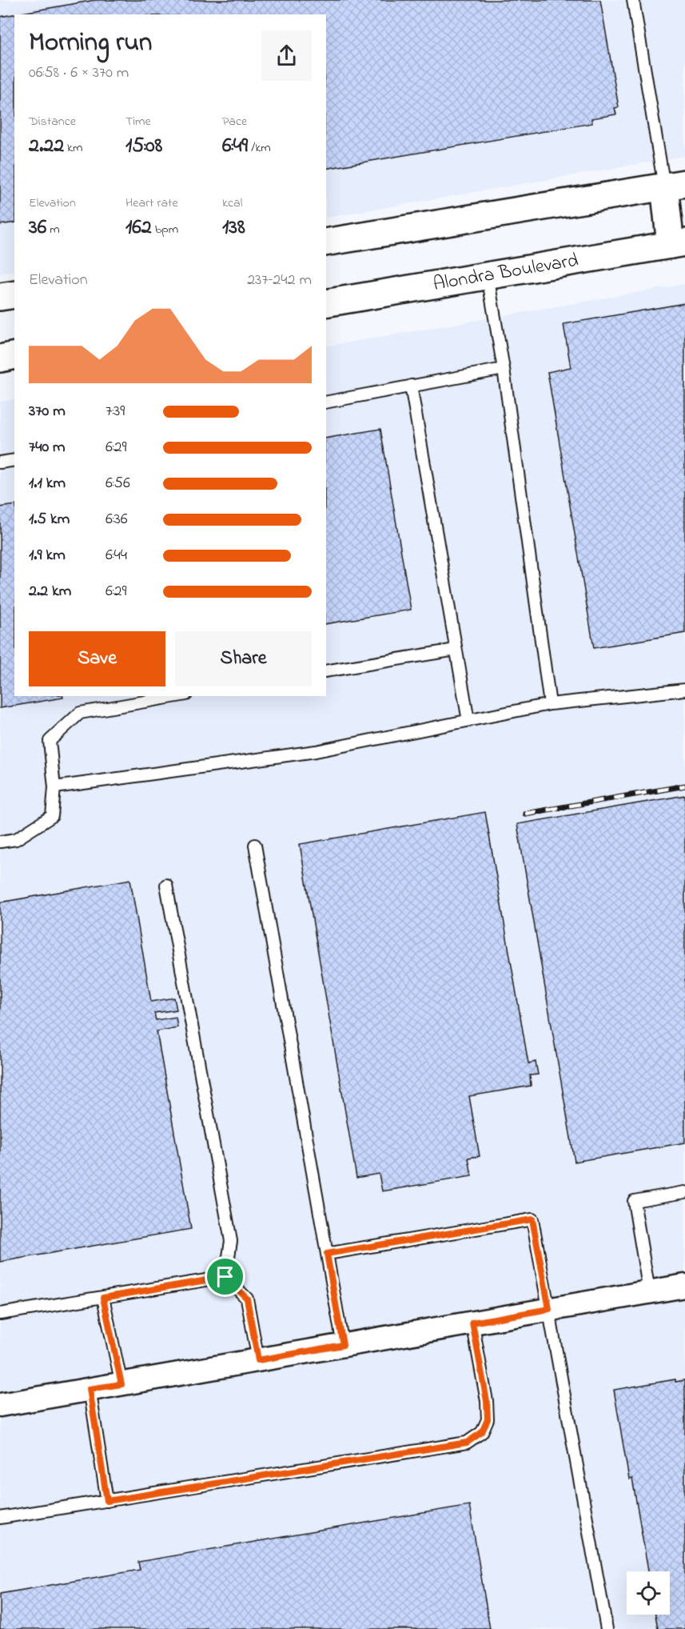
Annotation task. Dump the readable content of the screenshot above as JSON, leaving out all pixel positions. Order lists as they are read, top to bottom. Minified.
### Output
{"streets":{"main road":["Alondra Boulevard"]},"page":{"heading":["Morning run","06:58 · 6 × 370 m"],"stats":[["Distance","2.22 km"],["Time","15:08"],["Pace","6:49 /km"],["Elevation","36 m"],["Heart rate","162 bpm"],["kcal","138"]],"chart":["Elevation","237–242 m"],"list":[{"name":"370 m","note":"7:39"},{"name":"740 m","note":"6:29"},{"name":"1.1 km","note":"6:56"},{"name":"1.5 km","note":"6:36"},{"name":"1.9 km","note":"6:44"},{"name":"2.2 km","note":"6:29"}],"buttons":["Save","Share"]}}
